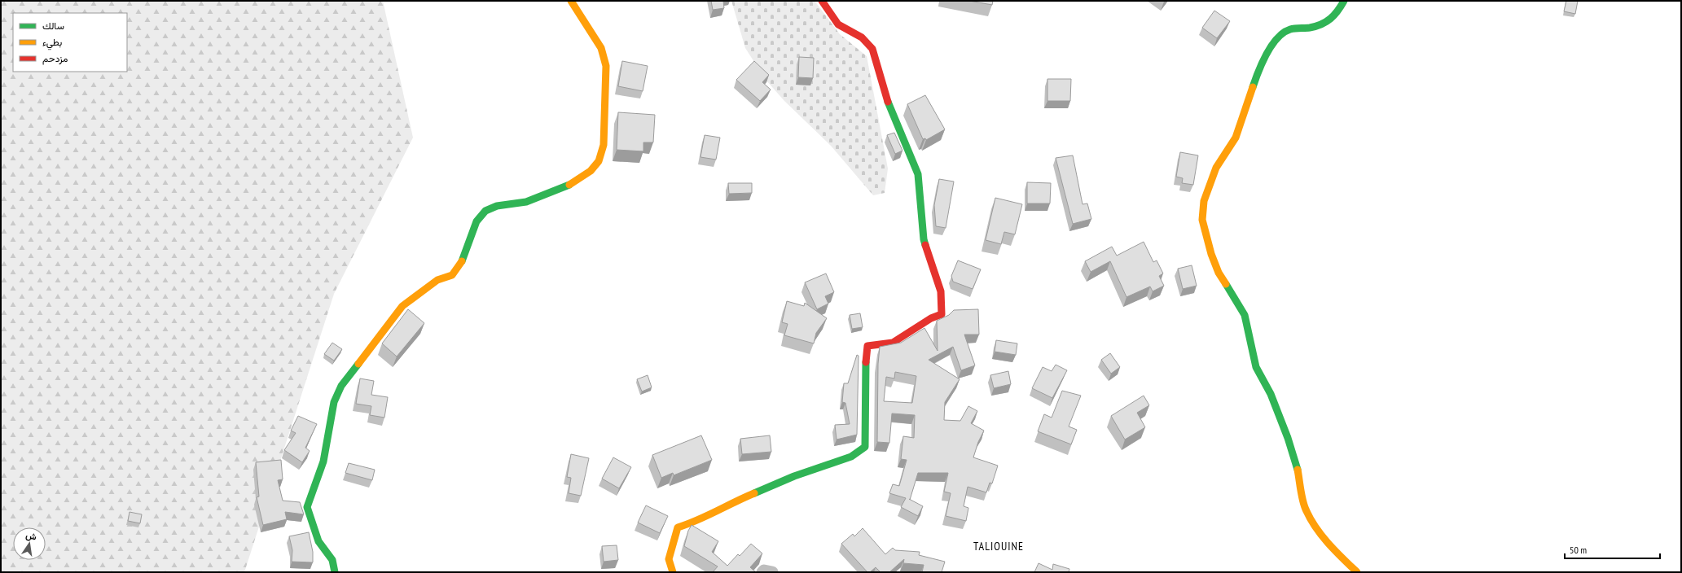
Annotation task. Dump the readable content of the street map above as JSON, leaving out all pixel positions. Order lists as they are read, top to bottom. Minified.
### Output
{"districts":["TALIOUINE"],"legend":["سالك","بطيء","مزدحم"],"scale_bar":"50 m","north":"top"}
